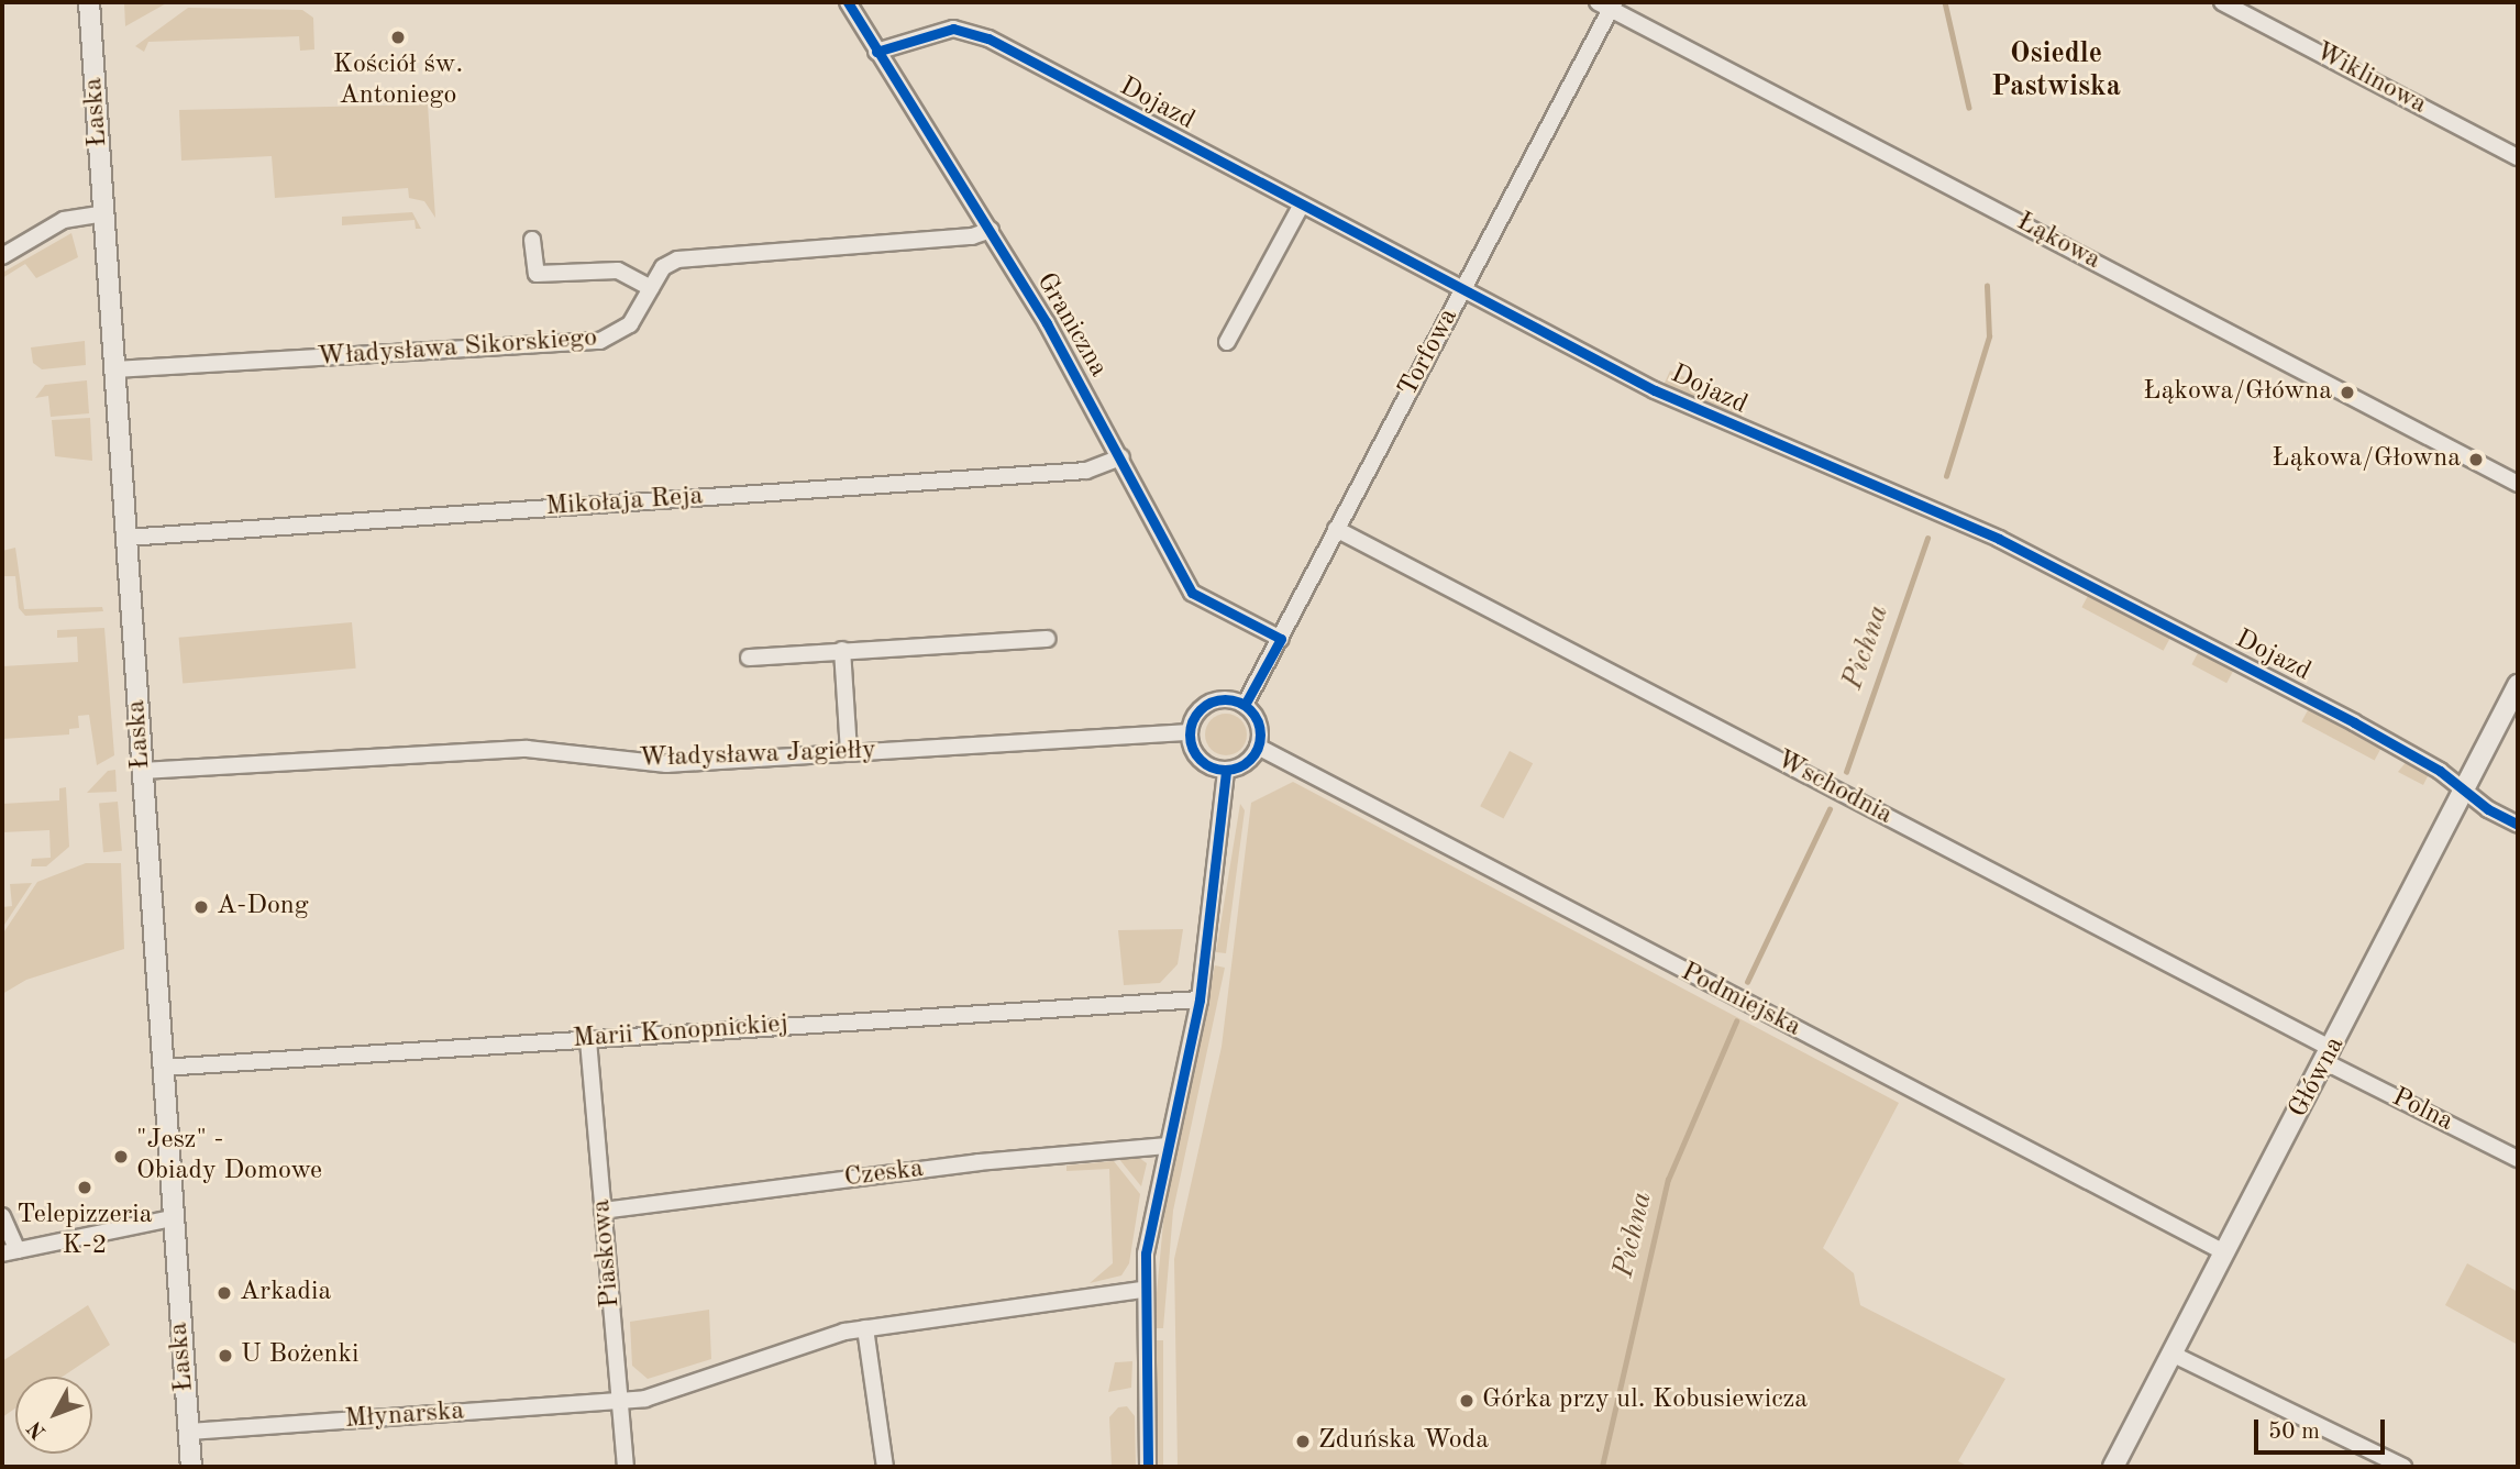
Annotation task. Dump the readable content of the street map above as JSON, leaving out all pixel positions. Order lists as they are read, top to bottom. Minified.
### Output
{"streets":{"street":["Wiklinowa","Dojazd","Łaska","Łąkowa","Graniczna","Władysława Sikorskiego","Torfowa","Mikołaja Reja","Władysława Jagiełły","Wschodnia","Podmiejska","Marii Konopnickiej","Główna","Polna","Czeska","Piaskowa","Młynarska"]},"crossings":[["Dojazd","Graniczna"],["Dojazd","Torfowa"],["Dojazd","Główna"],["Łaska","Władysława Sikorskiego"],["Łaska","Mikołaja Reja"],["Łaska","Władysława Jagiełły"],["Łaska","Marii Konopnickiej"],["Łaska","Młynarska"],["Łąkowa","Torfowa"],["Graniczna","Władysława Sikorskiego"],["Graniczna","Torfowa"],["Graniczna","Mikołaja Reja"],["Torfowa","Władysława Jagiełły"],["Torfowa","Wschodnia"],["Torfowa","Podmiejska"],["Władysława Jagiełły","Podmiejska"],["Wschodnia","Główna"],["Wschodnia","Polna"],["Podmiejska","Główna"],["Marii Konopnickiej","Piaskowa"],["Główna","Polna"],["Czeska","Piaskowa"],["Piaskowa","Młynarska"]],"districts":["Osiedle Pastwiska"],"water":["Pichna"],"places":["Kościół św. Antoniego","Łąkowa/Główna","Łąkowa/Głowna","A-Dong","\"Jesz\" - Obiady Domowe","Telepizzeria K-2","Arkadia","U Bożenki","Górka przy ul. Kobusiewicza","Zduńska Woda"],"scale_bar":"50 m","north":"bottom left"}
